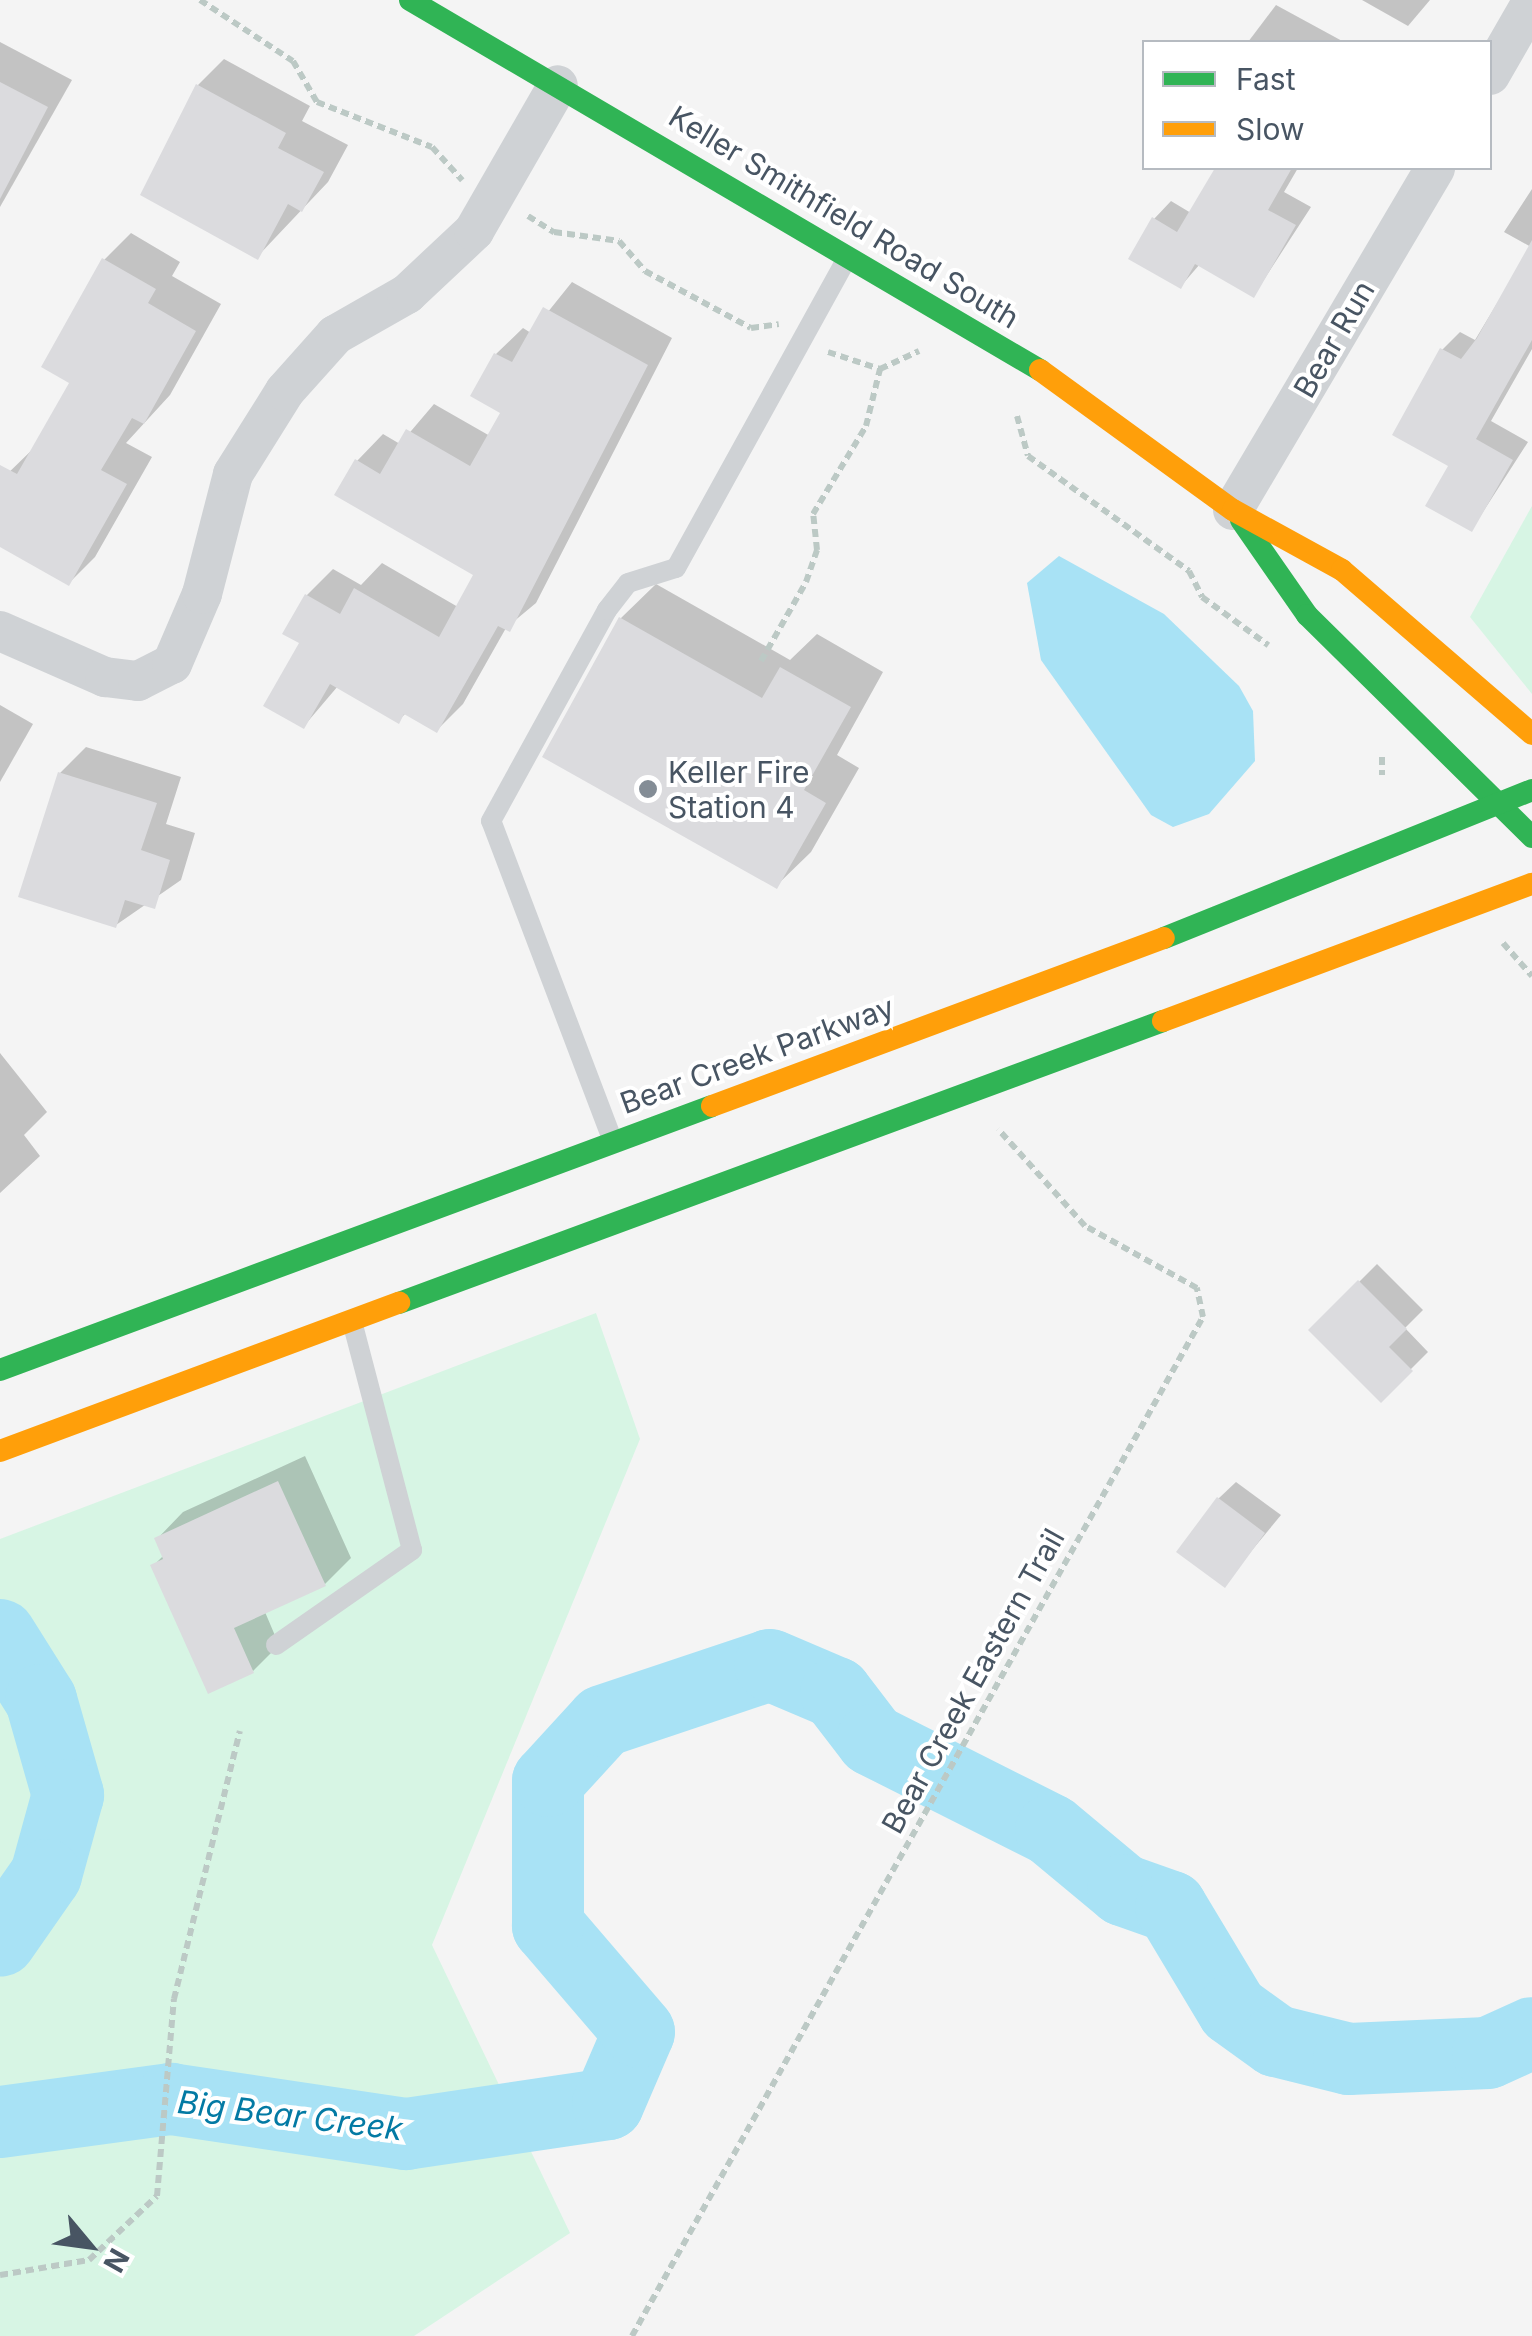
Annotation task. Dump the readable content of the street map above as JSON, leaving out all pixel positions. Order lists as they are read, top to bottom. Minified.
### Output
{"streets":{"main road":["Keller Smithfield Road South","Bear Creek Parkway"],"street":["Bear Run"],"path":["Bear Creek Eastern Trail"]},"crossings":[["Keller Smithfield Road South","Bear Run"],["Keller Smithfield Road South","Bear Creek Parkway"]],"water":["Big Bear Creek"],"places":["Keller Fire Station 4"],"legend":["Fast","Slow"],"north":"bottom right"}
